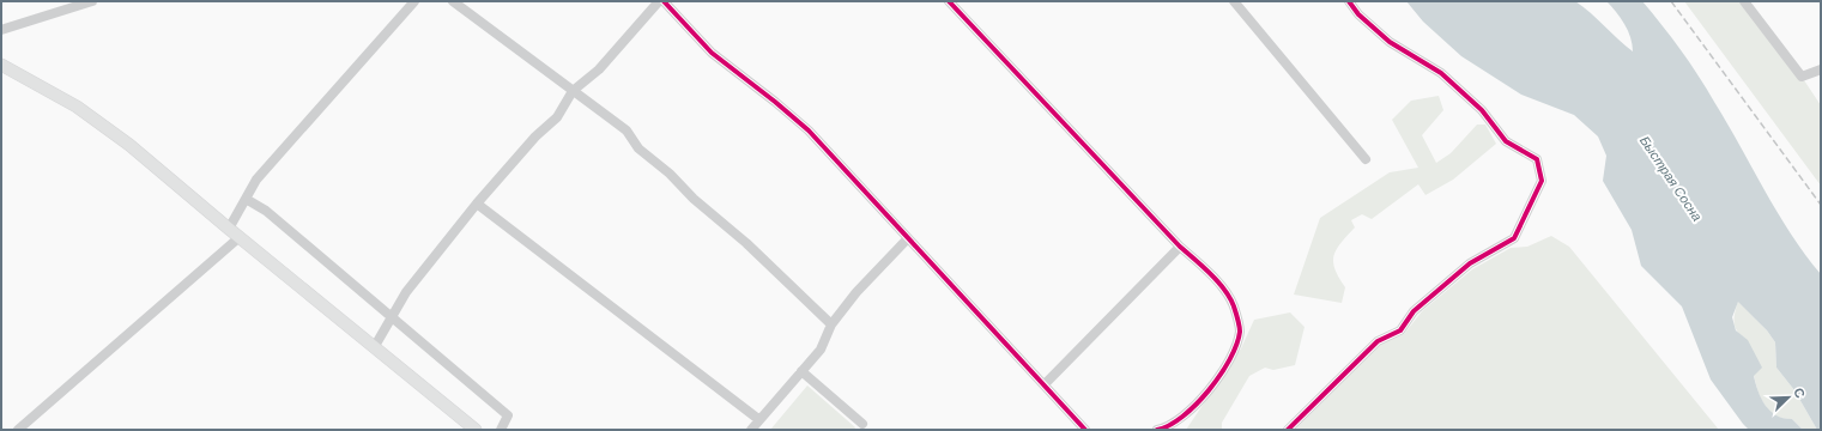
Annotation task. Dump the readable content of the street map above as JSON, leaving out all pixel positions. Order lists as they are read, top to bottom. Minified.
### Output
{"water":["Быстрая Сосна"],"north":"top right"}
